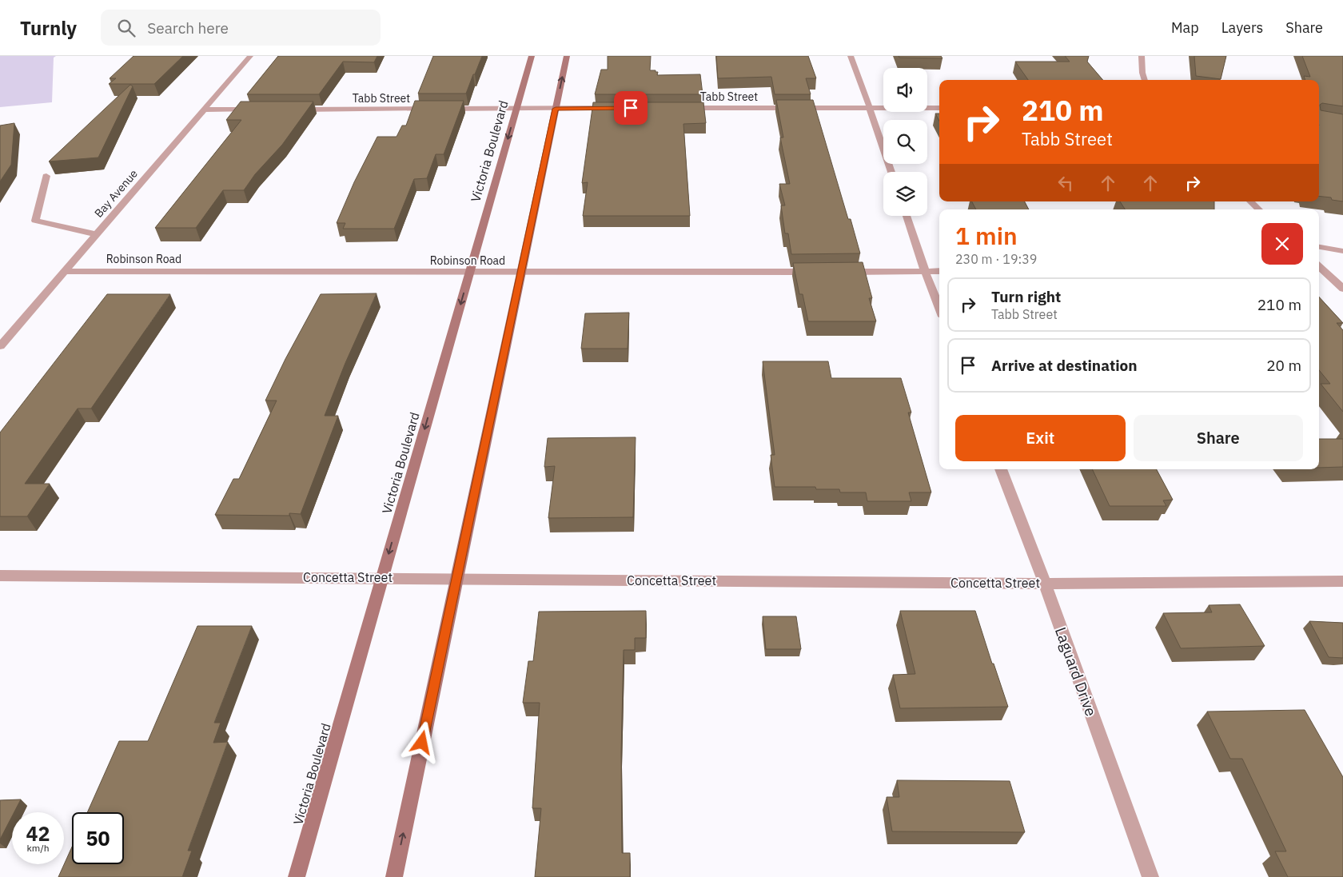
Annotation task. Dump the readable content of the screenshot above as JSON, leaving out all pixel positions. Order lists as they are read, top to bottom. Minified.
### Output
{"streets":{"main road":["Victoria Boulevard"],"street":["Tabb Street","Bay Avenue","Robinson Road","Concetta Street","Laguard Drive"]},"crossings":[["Tabb Street","Victoria Boulevard"],["Victoria Boulevard","Robinson Road"],["Victoria Boulevard","Concetta Street"],["Bay Avenue","Robinson Road"],["Concetta Street","Laguard Drive"]],"page":{"header":"Turnly","search":"Search here","nav":["Map","Layers","Share"],"turn":["210 m","Tabb Street"],"heading":["1 min","230 m · 19:39"],"list":[{"name":"Turn right","note":"Tabb Street","value":"210 m"},{"name":"Arrive at destination","value":"20 m"}],"buttons":["Exit","Share"],"speed":"42 km/h","limit":"50"}}
